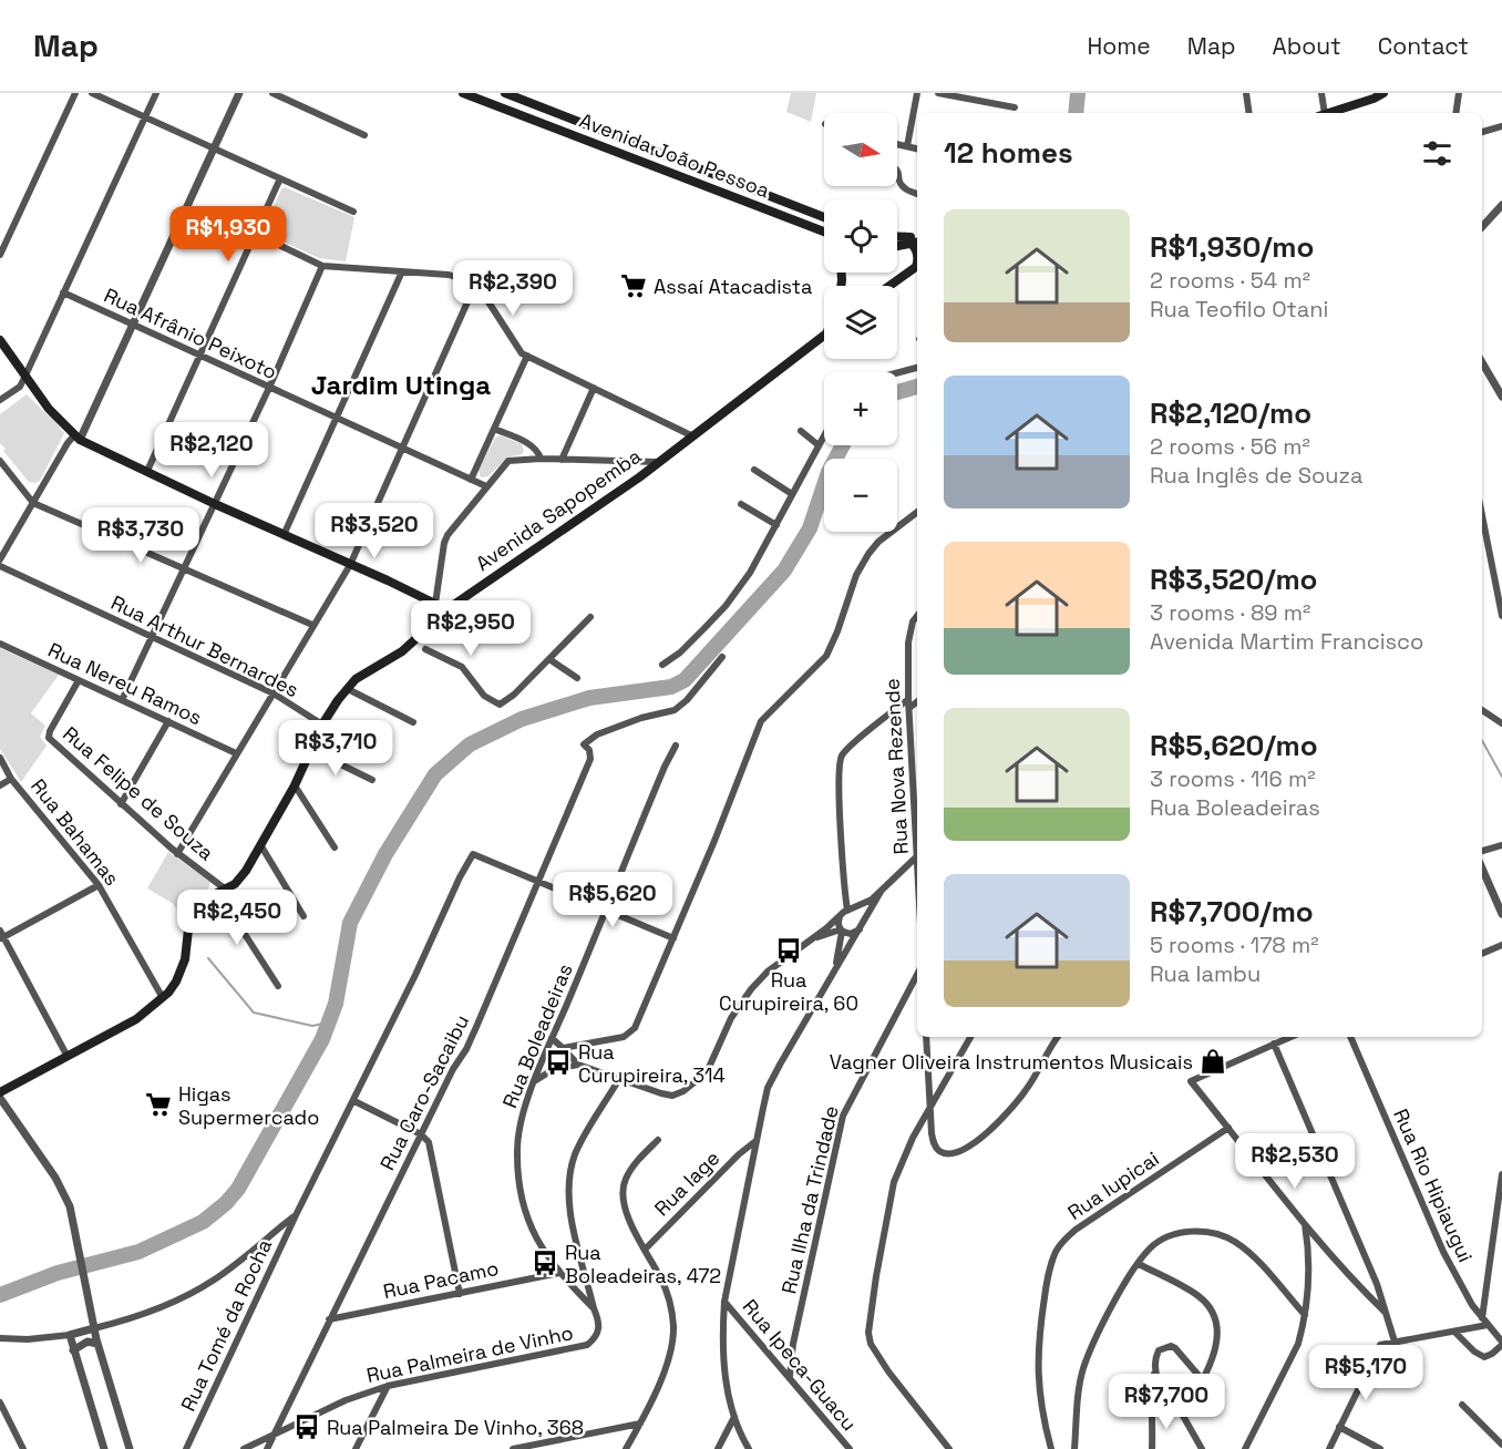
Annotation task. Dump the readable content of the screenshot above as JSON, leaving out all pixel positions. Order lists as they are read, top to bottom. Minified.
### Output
{"streets":{"main road":["Avenida João Pessoa","Avenida Sapopemba"],"street":["Rua Afrânio Peixoto","Rua Arthur Bernardes","Rua Nereu Ramos","Rua Nova Rezende","Rua Felipe de Souza","Rua Bahamas","Rua Boleadeiras","Rua Caro-Sacaibu","Rua Iage","Rua Iupicai","Rua Rio Hipiaugui","Rua Ilha da Trindade","Rua Pacamo","Rua Tomé da Rocha","Rua Palmeira de Vinho","Rua Ipeca-Guacu"]},"crossings":[["Avenida Sapopemba","Rua Arthur Bernardes"],["Avenida Sapopemba","Rua Felipe de Souza"],["Avenida Sapopemba","Rua Bahamas"],["Rua Nereu Ramos","Rua Felipe de Souza"],["Rua Boleadeiras","Rua Pacamo"],["Rua Boleadeiras","Rua Palmeira de Vinho"],["Rua Caro-Sacaibu","Rua Pacamo"],["Rua Caro-Sacaibu","Rua Tomé da Rocha"],["Rua Caro-Sacaibu","Rua Palmeira de Vinho"],["Rua Ilha da Trindade","Rua Ipeca-Guacu"]],"districts":["Jardim Utinga"],"places":{"supermarket":["Assaí Atacadista","Higas Supermercado"],"bus stop":["Rua Curupireira, 60","Rua Curupireira, 314","Rua Boleadeiras, 472","Rua Palmeira De Vinho, 368"],"shop":["Vagner Oliveira Instrumentos Musicais"]},"north":"right","page":{"header":"Map","nav":["Home","Map","About","Contact"],"map_buttons":["+","−"],"heading":"12 homes","list":[{"name":"R$1,930/mo","note":"2 rooms · 54 m² · Rua Teofilo Otani"},{"name":"R$2,120/mo","note":"2 rooms · 56 m² · Rua Inglês de Souza"},{"name":"R$3,520/mo","note":"3 rooms · 89 m² · Avenida Martim Francisco"},{"name":"R$5,620/mo","note":"3 rooms · 116 m² · Rua Boleadeiras"},{"name":"R$7,700/mo","note":"5 rooms · 178 m² · Rua Iambu"}],"price":["R$1,930","R$2,390","R$2,120","R$3,520","R$3,730","R$2,950","R$3,710","R$5,620","R$2,450","R$2,530","R$5,170","R$7,700"]}}
